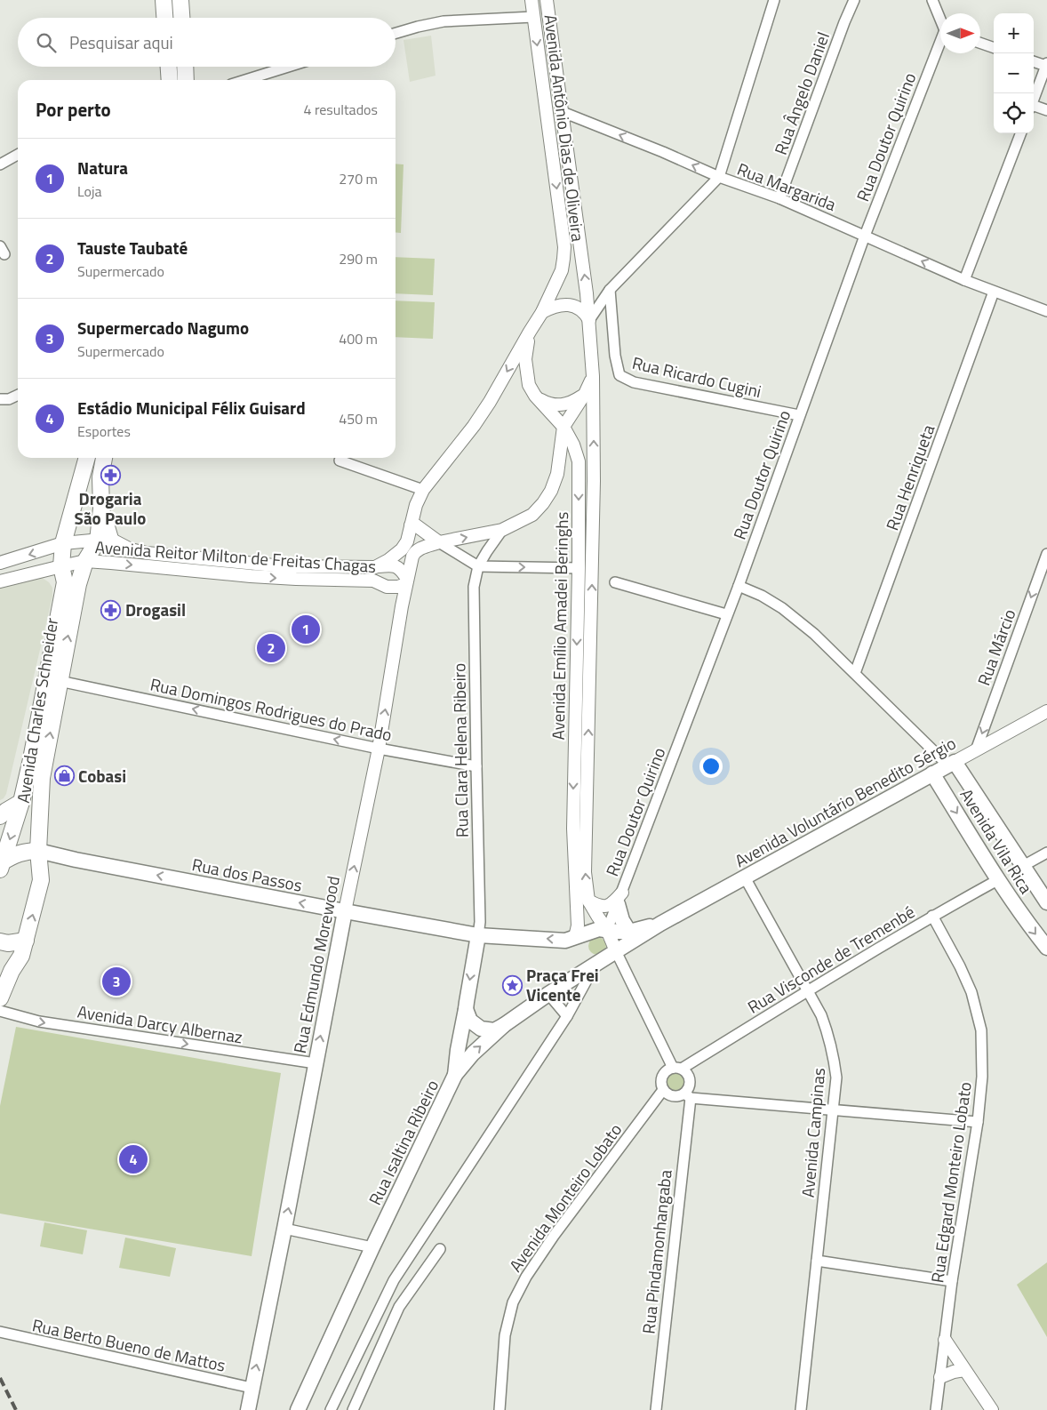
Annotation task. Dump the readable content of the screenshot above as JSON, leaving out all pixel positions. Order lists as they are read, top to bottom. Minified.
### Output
{"streets":{"main road":["Avenida Charles Schneider","Avenida Voluntário Benedito Sérgio","Avenida Vila Rica","Rua dos Passos","Rua Edmundo Morewood","Rua Isaltina Ribeiro"],"street":["Rua Ângelo Daniel","Avenida Antônio Dias de Oliveira","Rua Doutor Quirino","Rua Margarida","Rua Ricardo Cugini","Rua Henriqueta","Avenida Reitor Milton de Freitas Chagas","Avenida Emílio Amadei Beringhs","Rua Márcio","Rua Domingos Rodrigues do Prado","Rua Clara Helena Ribeiro","Rua Visconde de Tremenbé","Avenida Darcy Albernaz","Avenida Campinas","Rua Edgard Monteiro Lobato","Avenida Monteiro Lobato","Rua Pindamonhangaba","Rua Berto Bueno de Mattos"]},"crossings":[["Rua Ângelo Daniel","Rua Margarida"],["Avenida Antônio Dias de Oliveira","Avenida Reitor Milton de Freitas Chagas"],["Avenida Antônio Dias de Oliveira","Avenida Emílio Amadei Beringhs"],["Rua Doutor Quirino","Rua Margarida"],["Rua Doutor Quirino","Rua Ricardo Cugini"],["Rua Doutor Quirino","Avenida Voluntário Benedito Sérgio"],["Rua Doutor Quirino","Rua dos Passos"],["Rua Doutor Quirino","Rua Pindamonhangaba"],["Rua Margarida","Rua Henriqueta"],["Avenida Reitor Milton de Freitas Chagas","Avenida Charles Schneider"],["Avenida Reitor Milton de Freitas Chagas","Rua Edmundo Morewood"],["Avenida Emílio Amadei Beringhs","Rua dos Passos"],["Rua Márcio","Avenida Voluntário Benedito Sérgio"],["Rua Domingos Rodrigues do Prado","Avenida Charles Schneider"],["Rua Domingos Rodrigues do Prado","Rua Clara Helena Ribeiro"],["Rua Domingos Rodrigues do Prado","Rua Edmundo Morewood"],["Avenida Charles Schneider","Rua dos Passos"],["Rua Clara Helena Ribeiro","Rua dos Passos"],["Avenida Voluntário Benedito Sérgio","Avenida Vila Rica"],["Avenida Voluntário Benedito Sérgio","Rua dos Passos"],["Avenida Voluntário Benedito Sérgio","Avenida Campinas"],["Avenida Voluntário Benedito Sérgio","Rua Isaltina Ribeiro"],["Avenida Voluntário Benedito Sérgio","Rua Pindamonhangaba"],["Avenida Vila Rica","Rua Visconde de Tremenbé"],["Rua dos Passos","Rua Edmundo Morewood"],["Rua dos Passos","Rua Pindamonhangaba"],["Rua Visconde de Tremenbé","Avenida Campinas"],["Rua Visconde de Tremenbé","Rua Edgard Monteiro Lobato"],["Rua Visconde de Tremenbé","Avenida Monteiro Lobato"],["Rua Visconde de Tremenbé","Rua Pindamonhangaba"],["Rua Edmundo Morewood","Avenida Darcy Albernaz"],["Rua Edmundo Morewood","Rua Berto Bueno de Mattos"],["Rua Isaltina Ribeiro","Rua Pindamonhangaba"],["Avenida Monteiro Lobato","Rua Pindamonhangaba"]],"one_way":["Rua Margarida","Rua Márcio","Rua Domingos Rodrigues do Prado","Rua dos Passos","Avenida Darcy Albernaz"],"places":{"pharmacy":["Drogaria São Paulo","Drogasil"],"shop":["Cobasi"],"place":["Praça Frei Vicente"]},"north":"right","page":{"map_buttons":["+","−"],"search":"Pesquisar aqui","heading":["Por perto","4 resultados"],"list":[{"mark":"1","name":"Natura","note":"Loja","value":"270 m"},{"mark":"2","name":"Tauste Taubaté","note":"Supermercado","value":"290 m"},{"mark":"3","name":"Supermercado Nagumo","note":"Supermercado","value":"400 m"},{"mark":"4","name":"Estádio Municipal Félix Guisard","note":"Esportes","value":"450 m"}],"pins":["1","2","3","4"]}}
